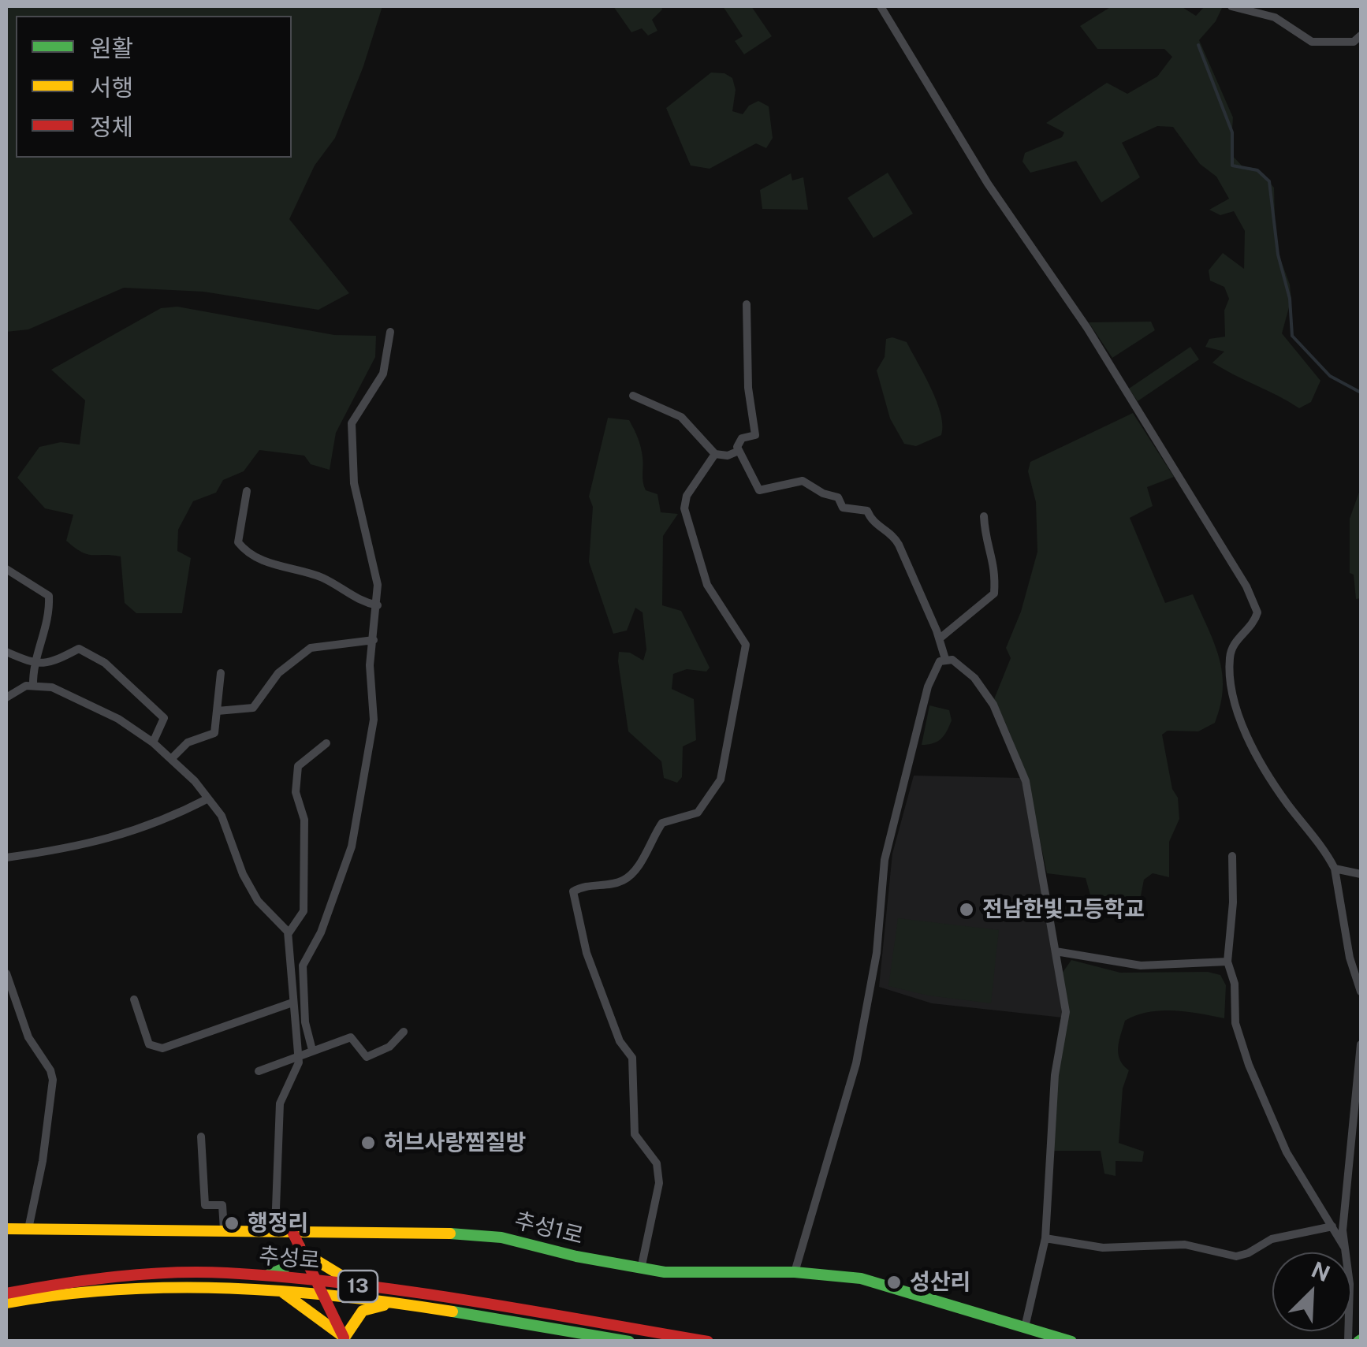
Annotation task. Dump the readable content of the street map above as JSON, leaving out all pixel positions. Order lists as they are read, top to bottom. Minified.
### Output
{"streets":{"main road":["추성1로","추성로","13"]},"places":["전남한빛고등학교","허브사랑찜질방","행정리","성산리"],"legend":["원활","서행","정체"],"north":"top right"}
